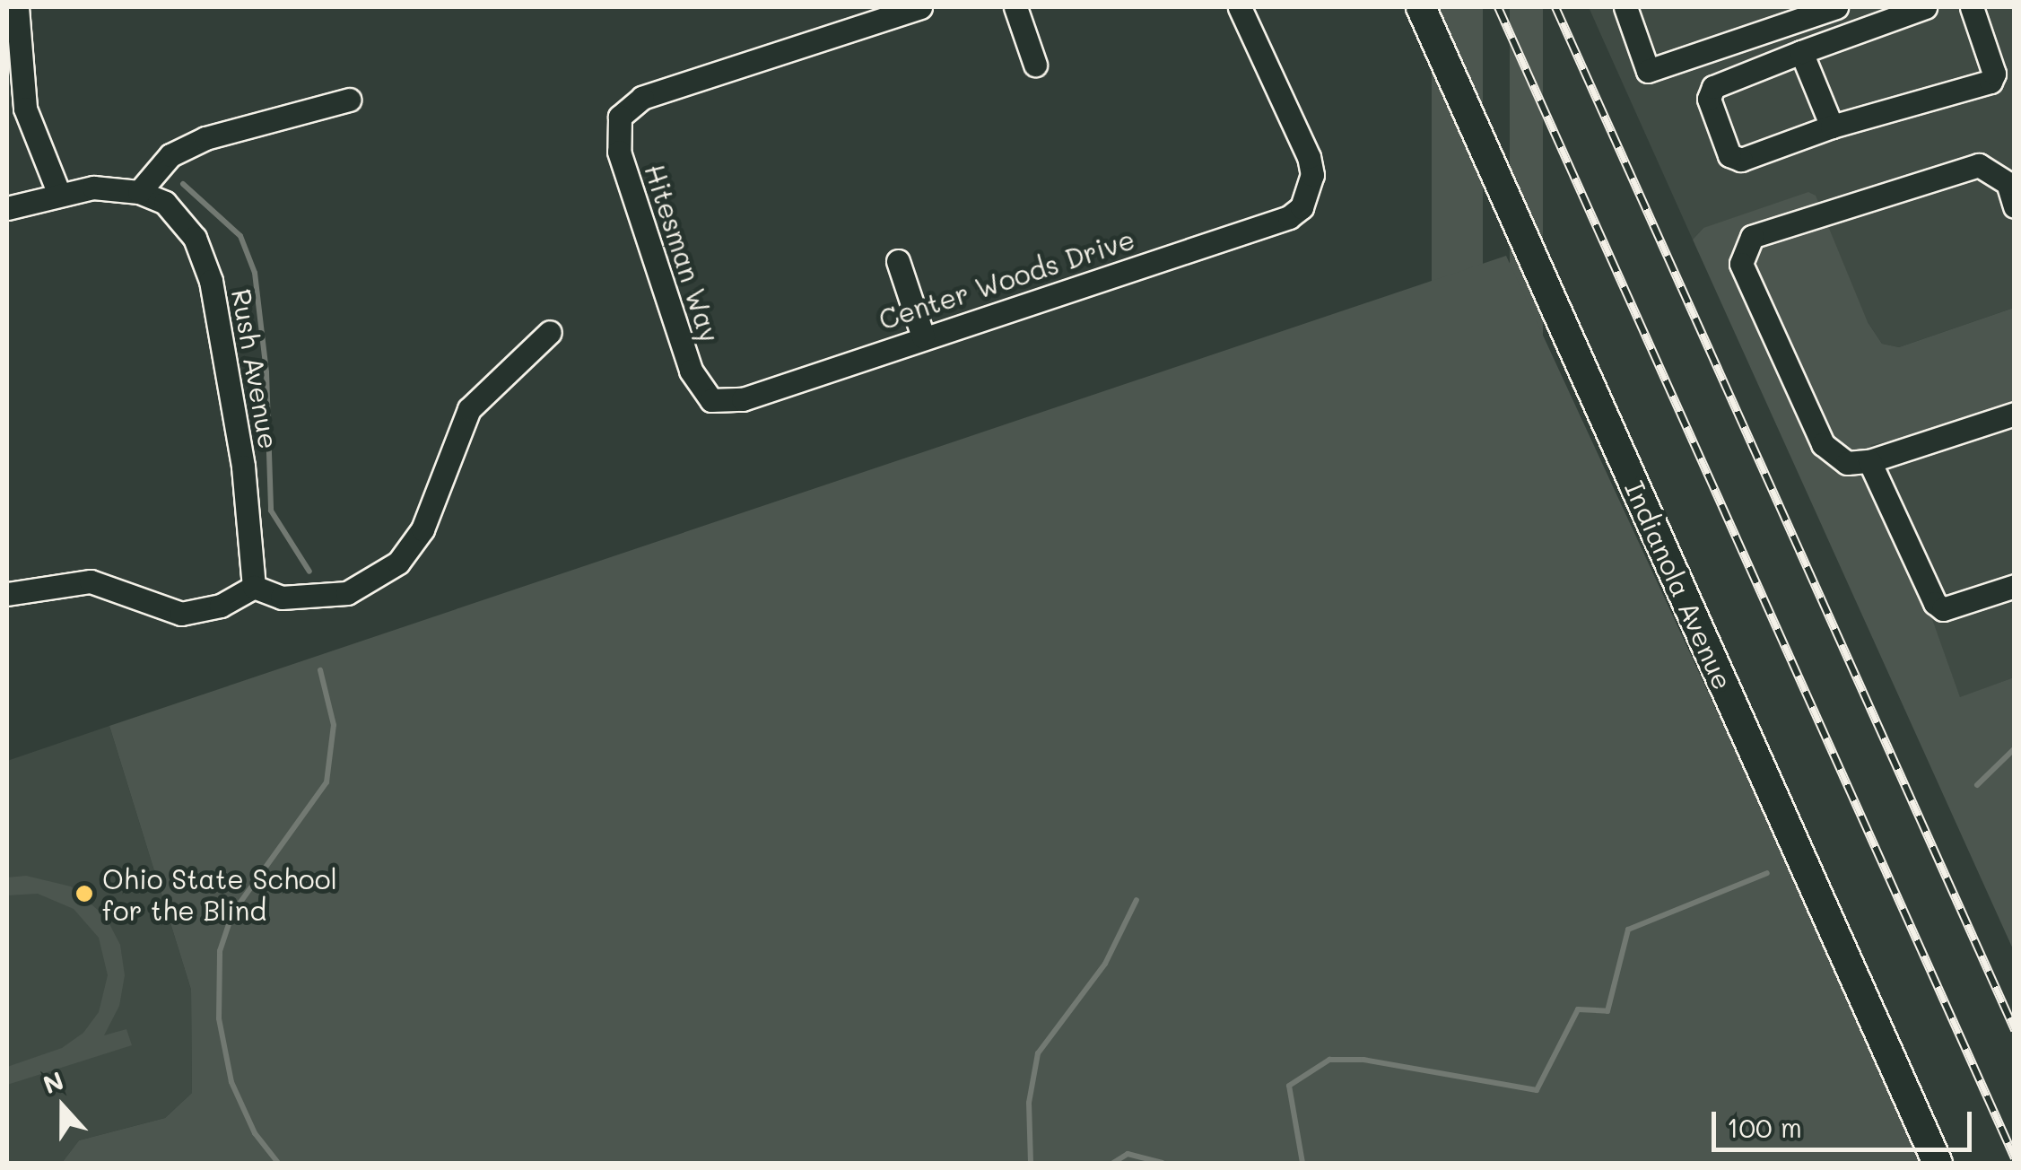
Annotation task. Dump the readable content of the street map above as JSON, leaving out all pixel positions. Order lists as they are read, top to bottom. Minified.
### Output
{"streets":{"main road":["Indianola Avenue"],"street":["Hitesman Way","Center Woods Drive","Rush Avenue"]},"crossings":[["Hitesman Way","Center Woods Drive"]],"places":["Ohio State School for the Blind"],"scale_bar":"100 m","north":"top"}
